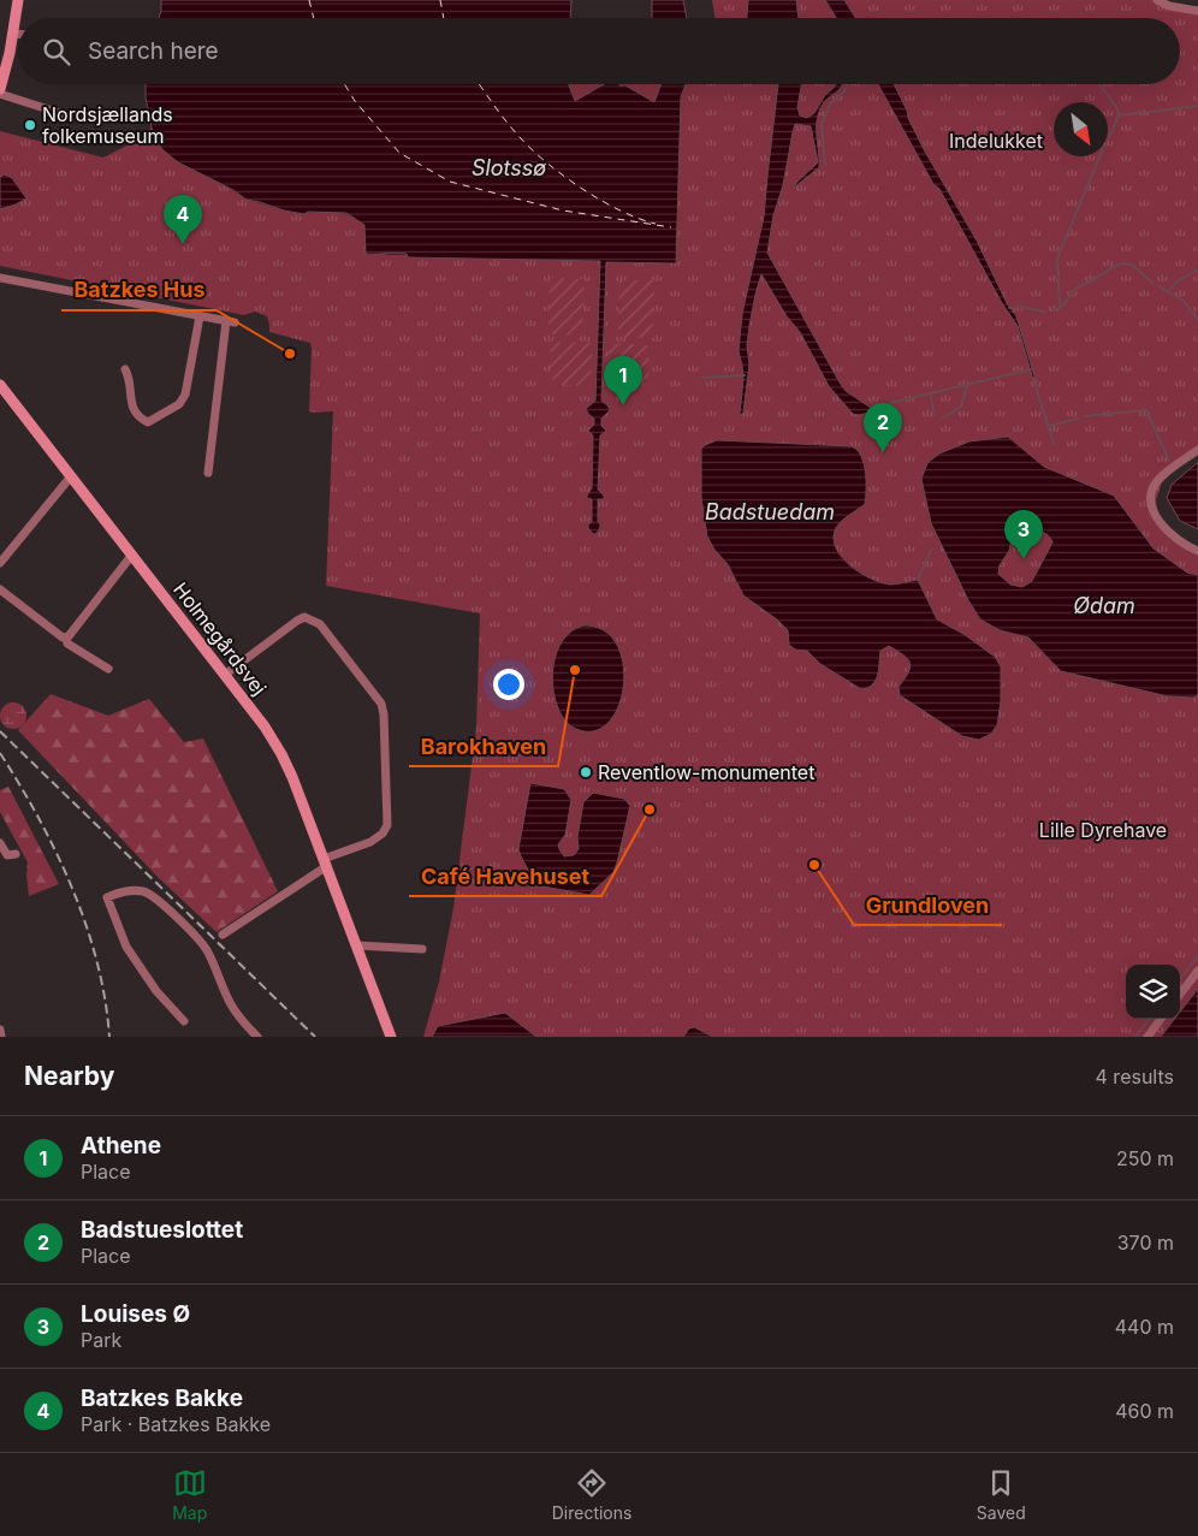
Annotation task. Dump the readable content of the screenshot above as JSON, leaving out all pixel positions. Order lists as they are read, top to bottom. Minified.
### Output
{"streets":{"street":["Holmegårdsvej"]},"water":["Slotssø","Badstuedam","Ødam"],"parks":["Indelukket","Lille Dyrehave"],"places":["Nordsjællands folkemuseum","Batzkes Hus","Barokhaven","Reventlow-monumentet","Café Havehuset","Grundloven"],"north":"bottom right","page":{"search":"Search here","pins":["4","1","2","3"],"heading":["Nearby","4 results"],"list":[{"mark":"1","name":"Athene","note":"Place","value":"250 m"},{"mark":"2","name":"Badstueslottet","note":"Place","value":"370 m"},{"mark":"3","name":"Louises Ø","note":"Park","value":"440 m"},{"mark":"4","name":"Batzkes Bakke","note":"Park · Batzkes Bakke","value":"460 m"}],"nav":["Map","Directions","Saved"]}}
